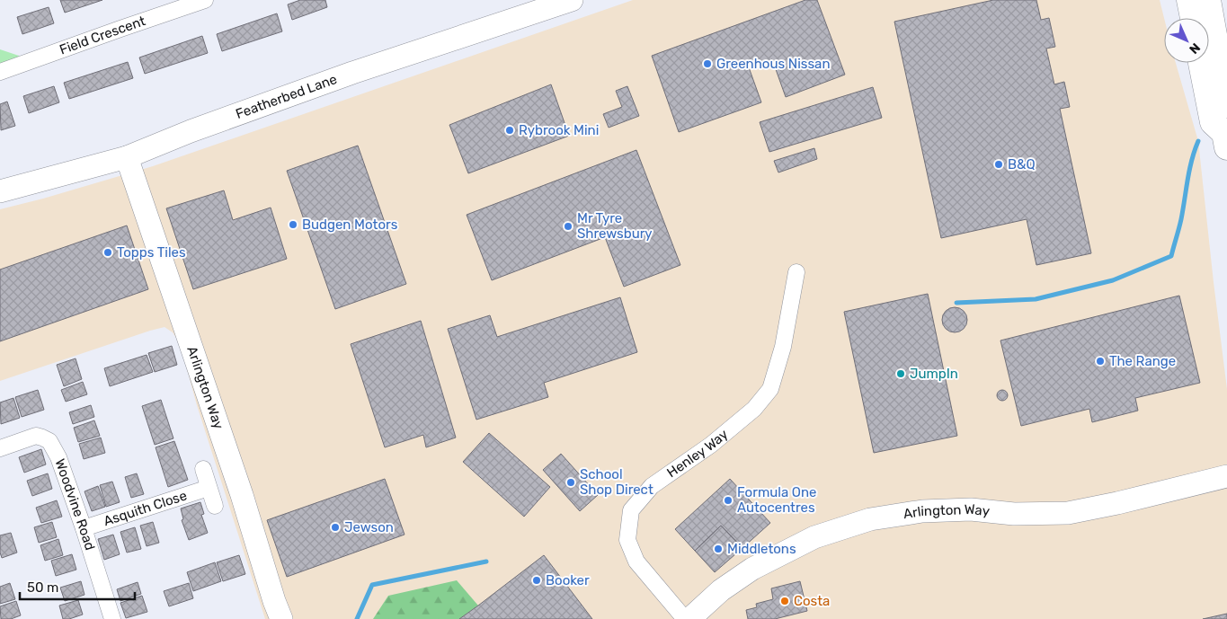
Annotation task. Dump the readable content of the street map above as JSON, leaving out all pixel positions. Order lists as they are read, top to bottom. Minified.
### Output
{"streets":{"street":["Field Crescent","Featherbed Lane","Arlington Way","Henley Way","Woodvine Road","Asquith Close"]},"crossings":[["Featherbed Lane","Arlington Way"],["Woodvine Road","Asquith Close"]],"places":["Greenhous Nissan","Rybrook Mini","B&Q","Budgen Motors","Mr Tyre Shrewsbury","Topps Tiles","The Range","JumpIn","School Shop Direct","Formula One Autocentres","Jewson","Middletons","Booker","Costa"],"scale_bar":"50 m","north":"bottom right"}
